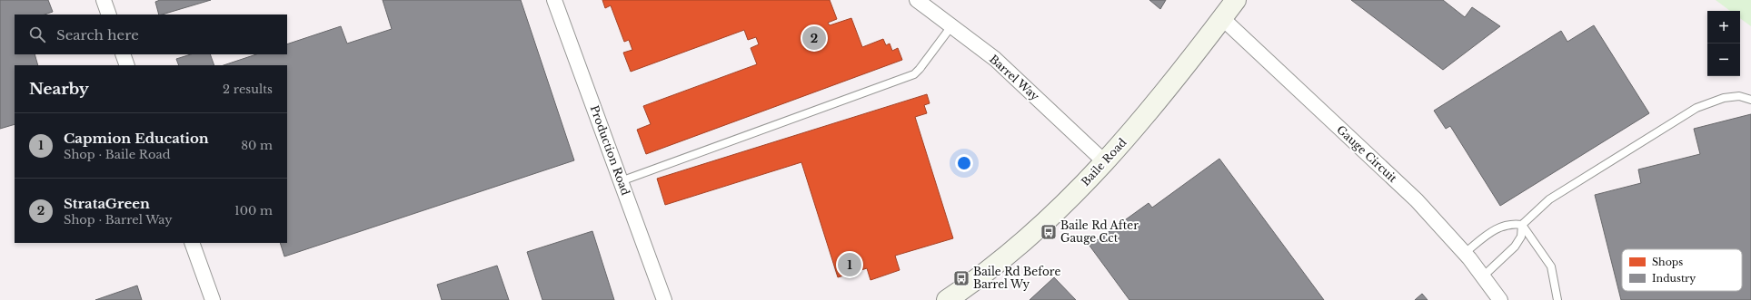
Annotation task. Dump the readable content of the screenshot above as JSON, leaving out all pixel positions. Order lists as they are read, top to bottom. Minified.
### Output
{"streets":{"street":["Barrel Way","Production Road","Gauge Circuit","Baile Road"]},"crossings":[["Barrel Way","Baile Road"],["Gauge Circuit","Baile Road"]],"places":{"bus stop":["Baile Rd After Gauge Cct","Baile Rd Before Barrel Wy"]},"legend":["Shops","Industry"],"page":{"map_buttons":["+","−"],"search":"Search here","pins":["2","1"],"heading":["Nearby","2 results"],"list":[{"mark":"1","name":"Capmion Education","note":"Shop · Baile Road","value":"80 m"},{"mark":"2","name":"StrataGreen","note":"Shop · Barrel Way","value":"100 m"}]}}
